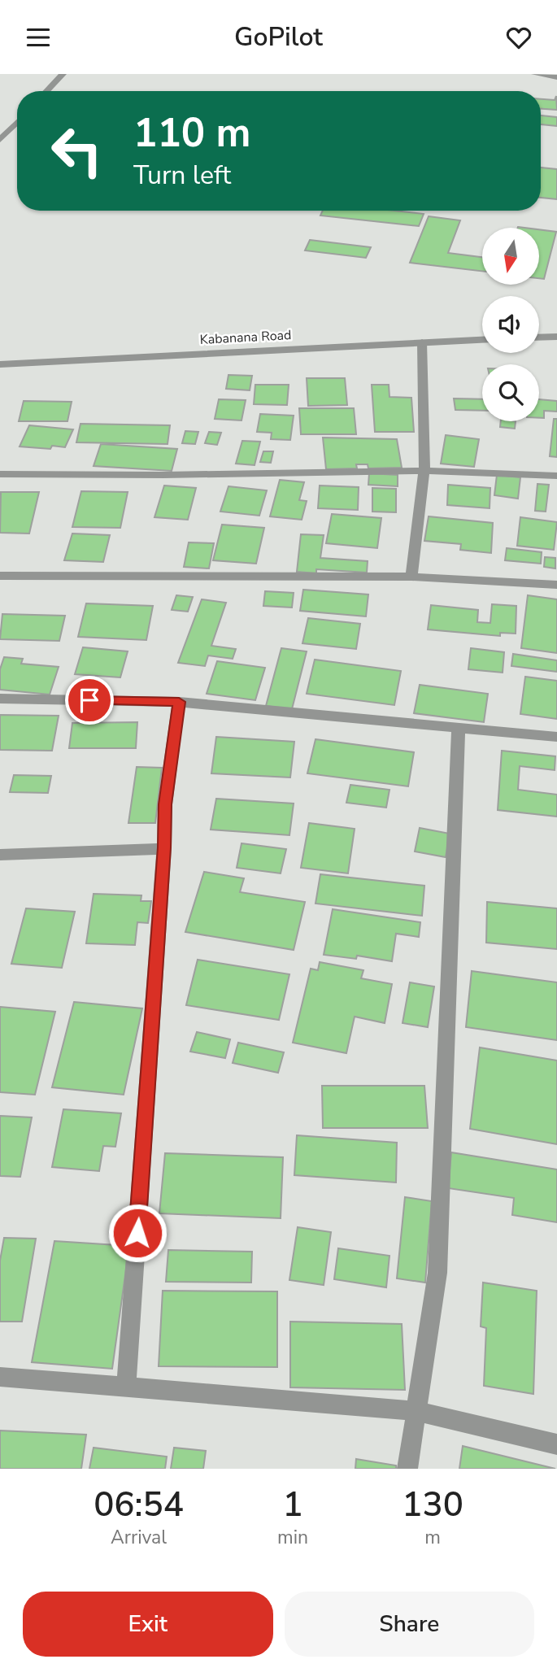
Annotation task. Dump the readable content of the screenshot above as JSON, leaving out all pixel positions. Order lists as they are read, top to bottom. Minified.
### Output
{"streets":{"street":["Kabanana Road"]},"north":"bottom","page":{"header":"GoPilot","turn":["110 m","Turn left"],"eta":["06:54","Arrival","1","min","130","m"],"buttons":["Exit","Share"]}}
